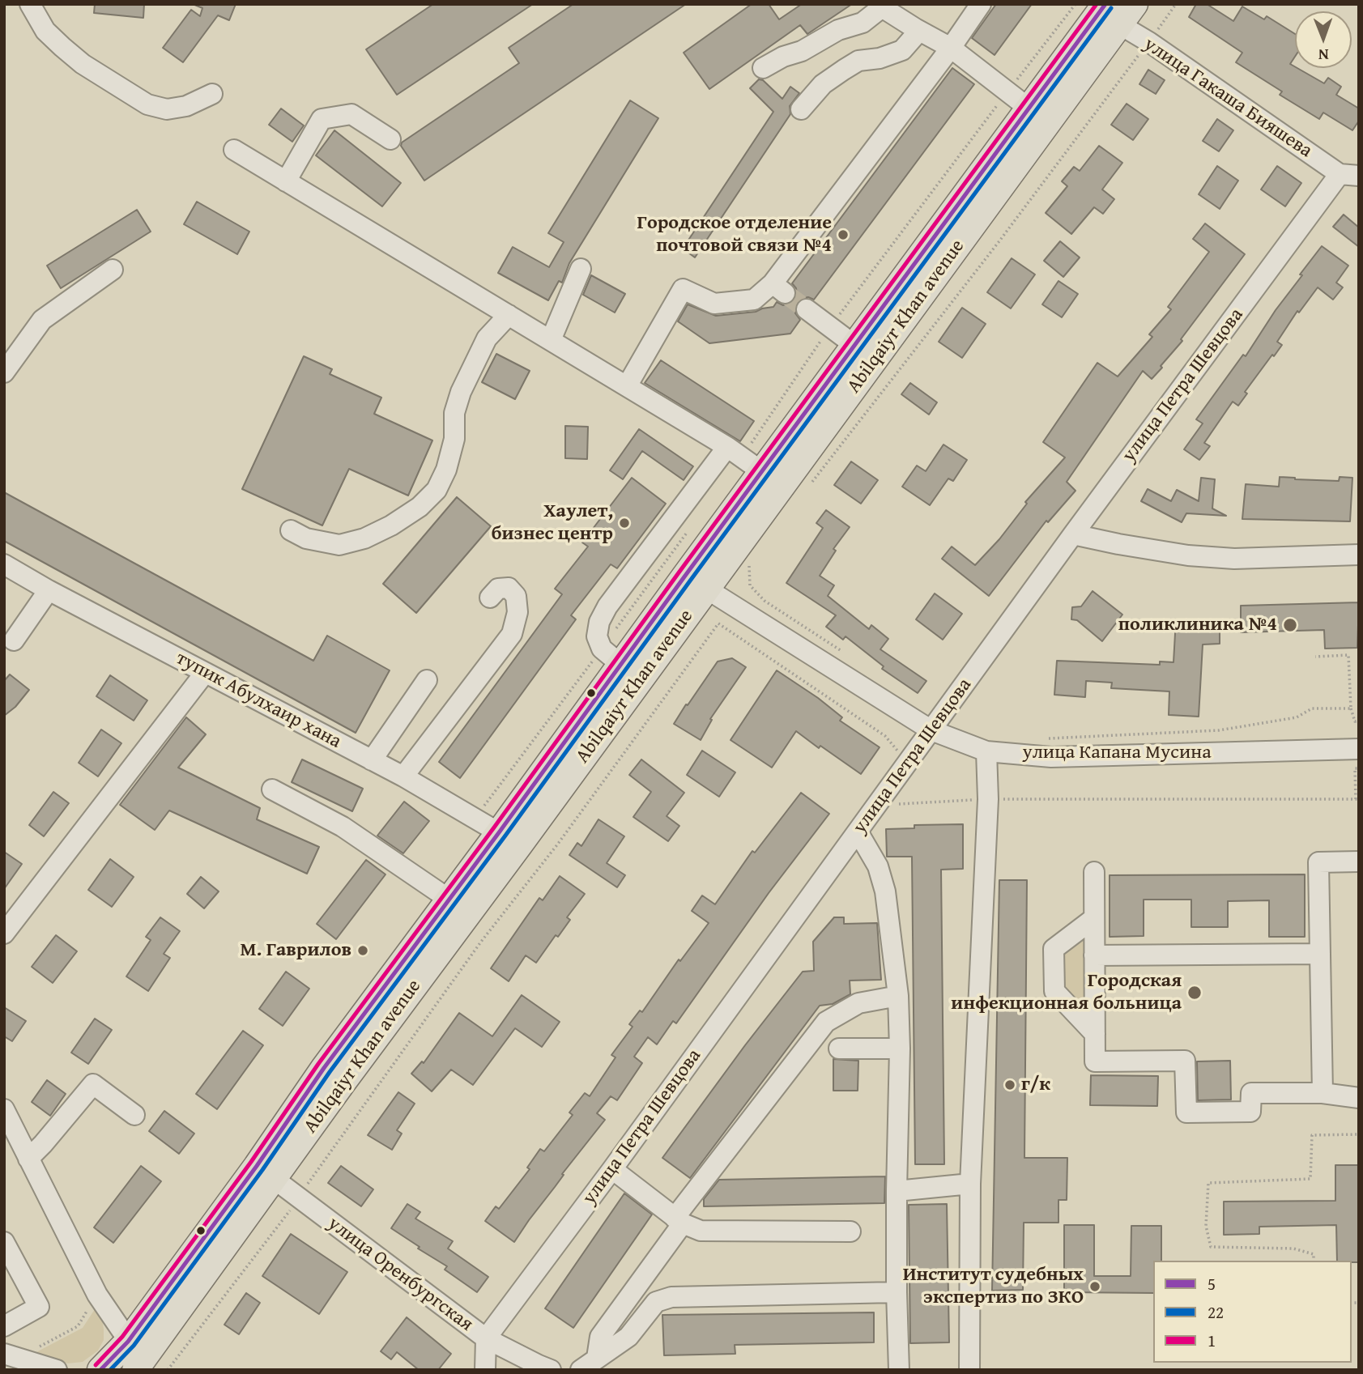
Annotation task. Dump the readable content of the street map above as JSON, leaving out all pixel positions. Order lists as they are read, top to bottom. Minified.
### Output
{"streets":{"main road":["Abilqaiyr Khan avenue"],"street":["улица Гакаша Бияшева","улица Петра Шевцова","тупик Абулхаир хана","улица Капана Мусина","улица Оренбургская"]},"crossings":[["улица Гакаша Бияшева","Abilqaiyr Khan avenue"],["улица Гакаша Бияшева","улица Петра Шевцова"],["Abilqaiyr Khan avenue","тупик Абулхаир хана"],["Abilqaiyr Khan avenue","улица Капана Мусина"],["Abilqaiyr Khan avenue","улица Оренбургская"],["улица Петра Шевцова","улица Капана Мусина"],["улица Петра Шевцова","улица Оренбургская"]],"places":["Городское отделение почтовой связи №4","Хаулет, бизнес центр","поликлиника №4","М. Гаврилов","Городская инфекционная больница","г/к","Институт судебных экспертиз по ЗКО"],"lines":["transit line 5","transit line 1","transit line 22"],"legend":["5","22","1"],"north":"bottom"}
